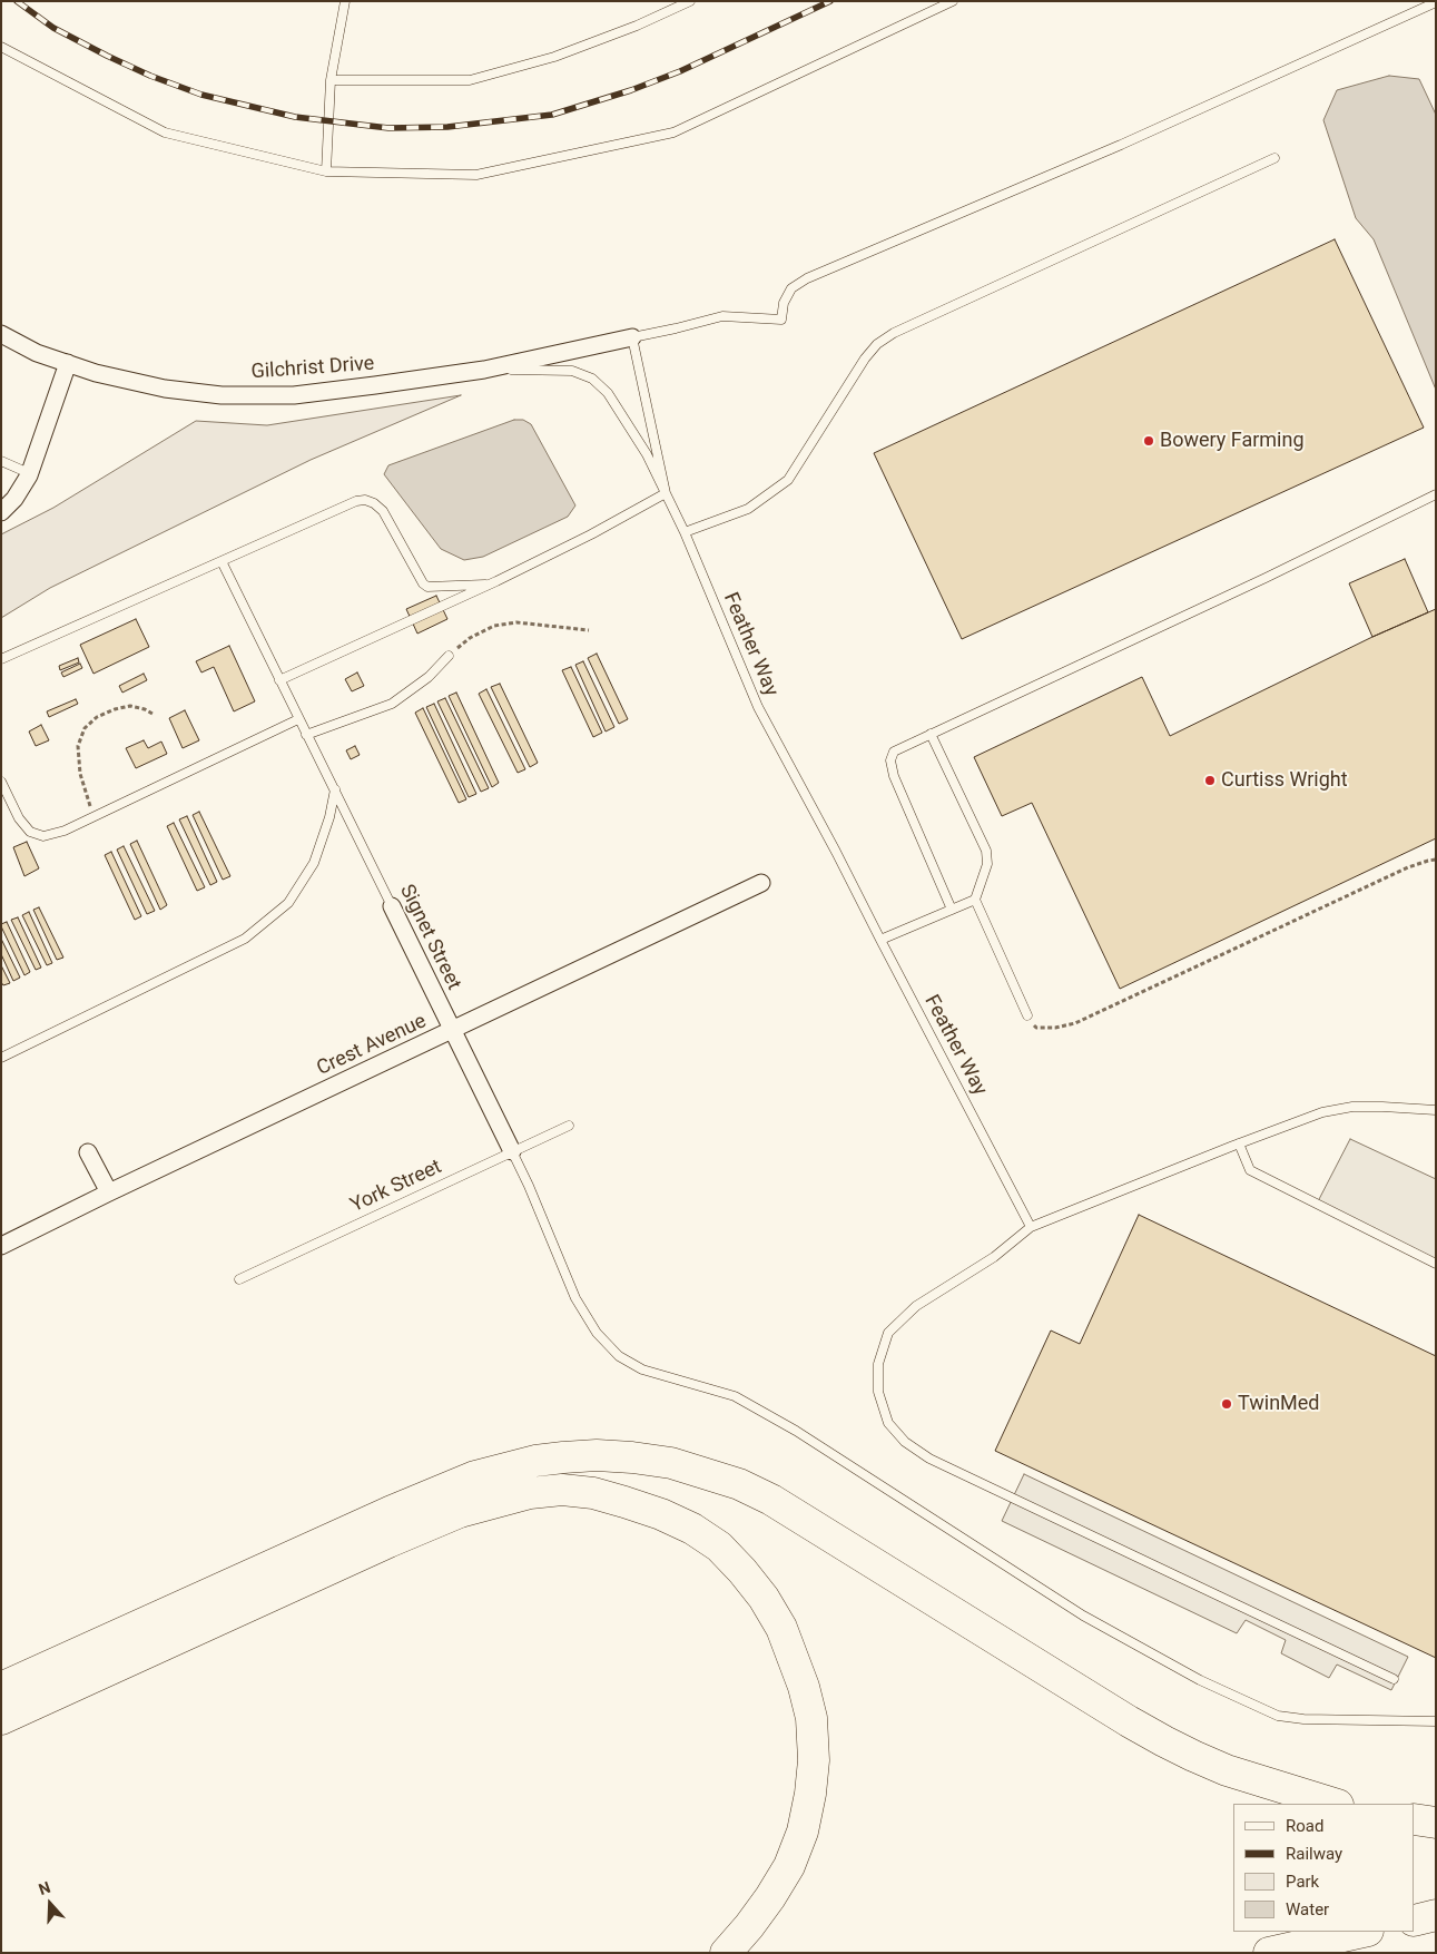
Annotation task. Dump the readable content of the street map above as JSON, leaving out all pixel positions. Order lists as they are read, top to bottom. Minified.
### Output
{"streets":{"street":["Gilchrist Drive","Signet Street","Crest Avenue"],"lane":["Feather Way","York Street"]},"crossings":[["Gilchrist Drive","Feather Way"],["Signet Street","Crest Avenue"],["Signet Street","York Street"]],"places":["Bowery Farming","Curtiss Wright","TwinMed"],"legend":["Road","Railway","Park","Water"],"north":"top"}
